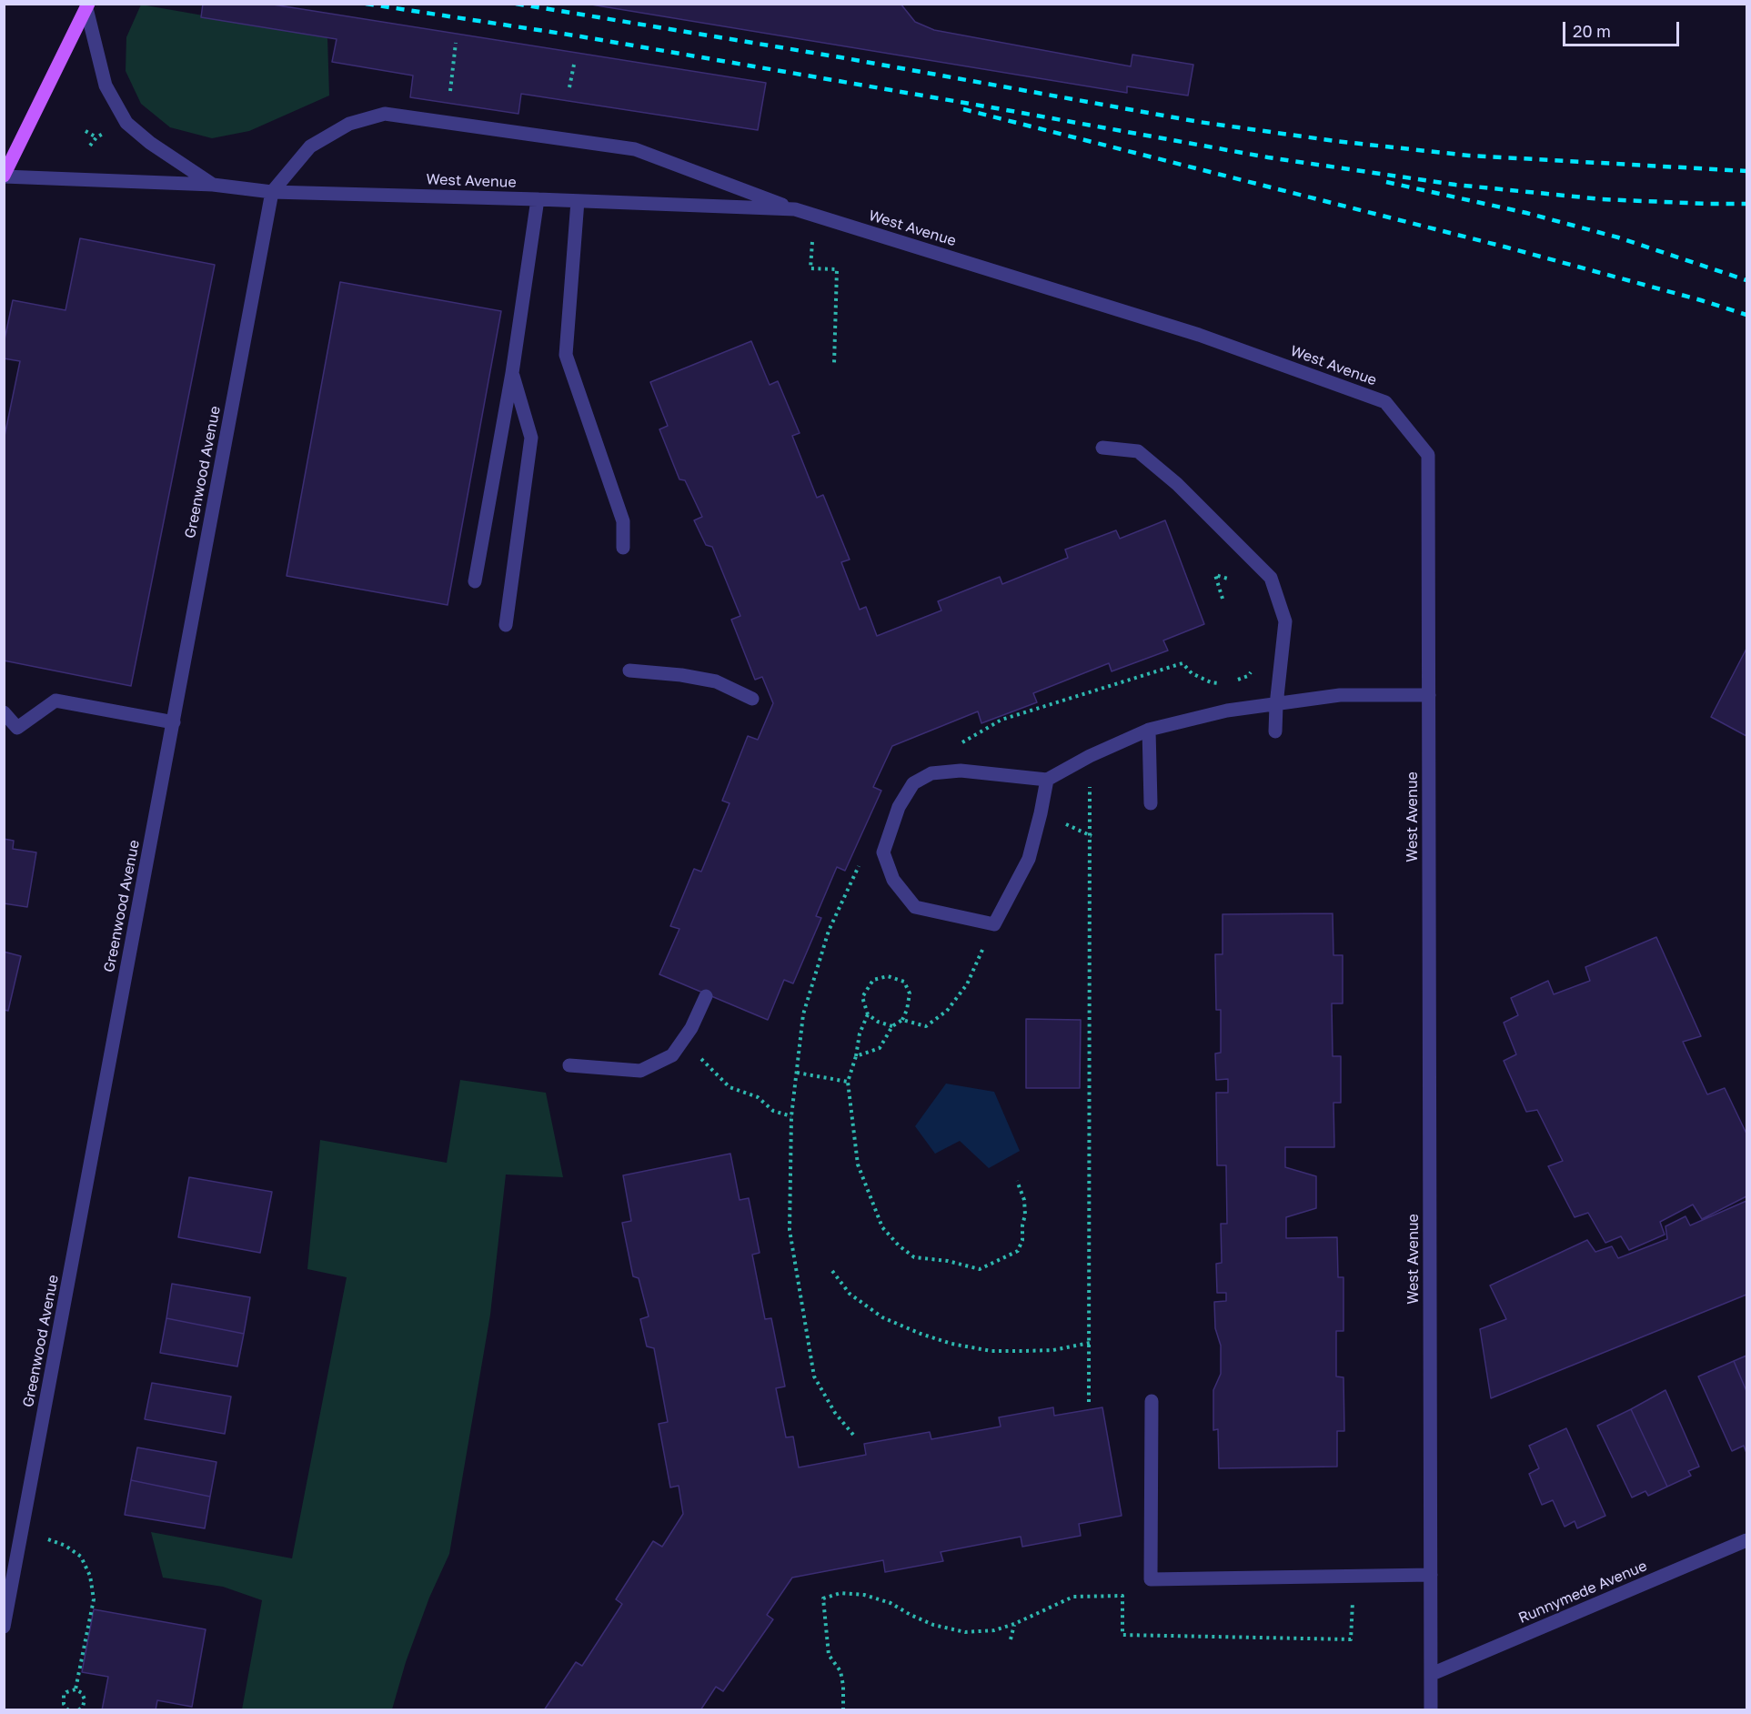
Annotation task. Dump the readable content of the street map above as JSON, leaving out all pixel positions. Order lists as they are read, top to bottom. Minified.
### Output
{"streets":{"street":["West Avenue","Greenwood Avenue","Runnymede Avenue"]},"crossings":[["West Avenue","Greenwood Avenue"],["West Avenue","Runnymede Avenue"]],"scale_bar":"20 m"}
